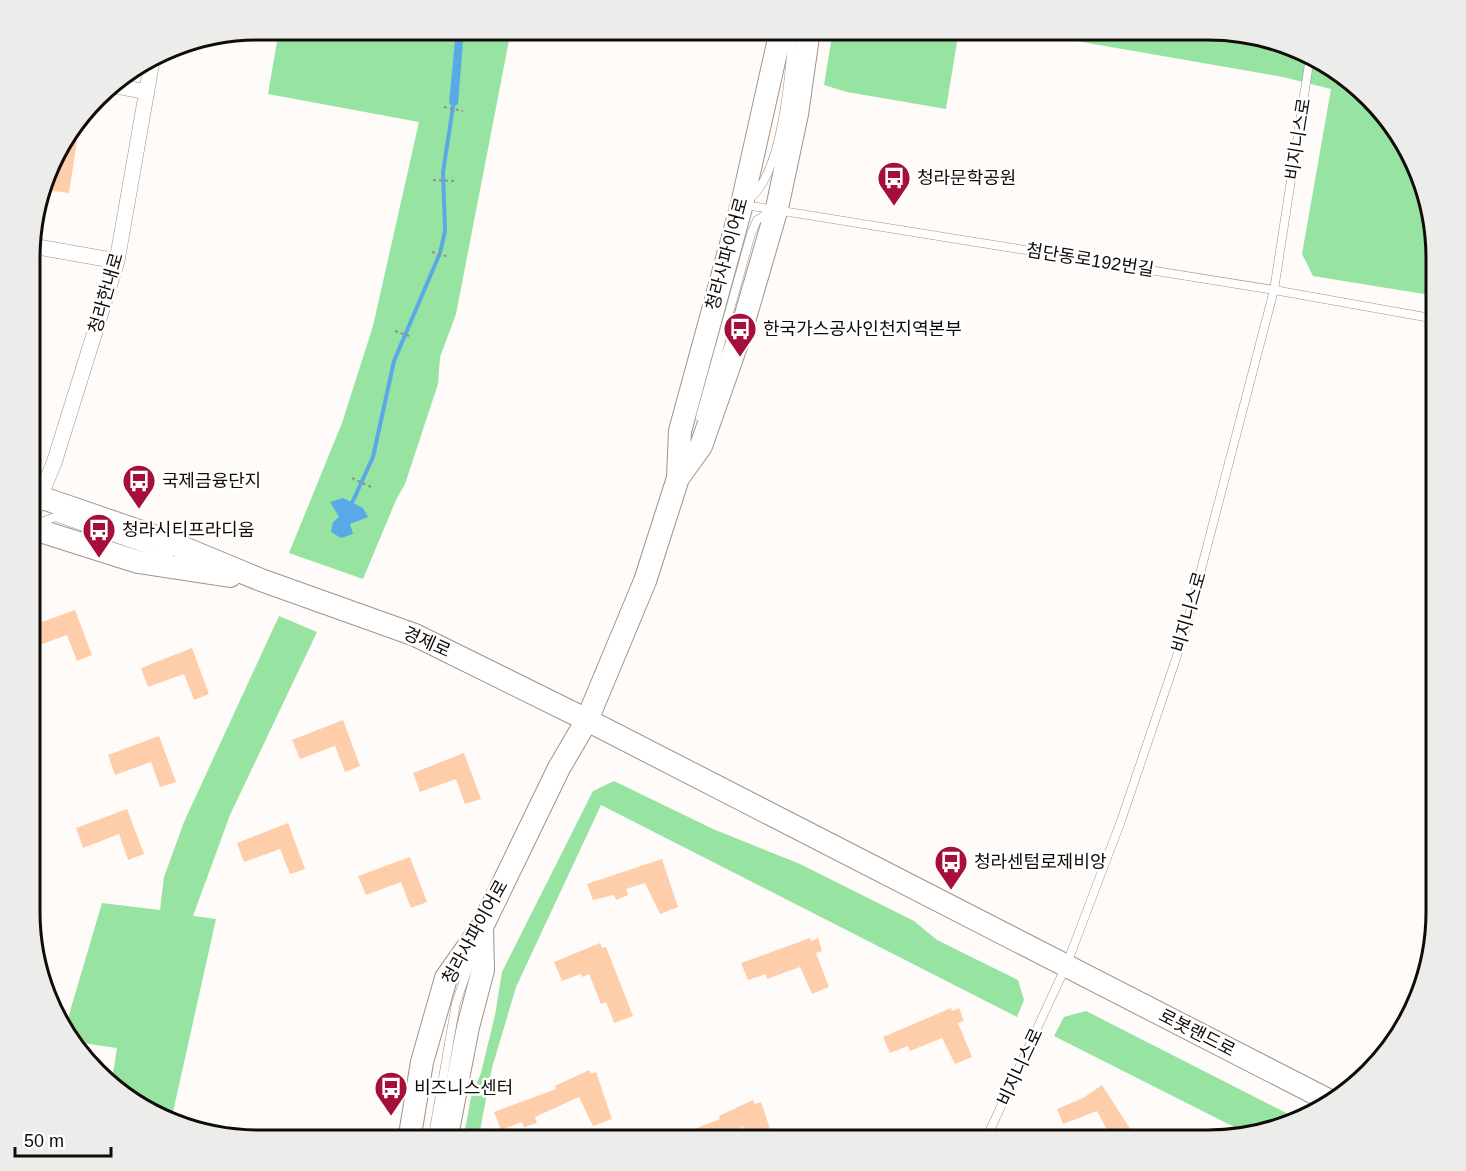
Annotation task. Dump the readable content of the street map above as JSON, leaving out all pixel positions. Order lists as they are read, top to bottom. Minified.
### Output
{"streets":{"main road":["청라사파이어로","경제로","로봇랜드로"],"street":["청라한내로"],"lane":["비지니스로","첨단동로192번길"]},"crossings":[["비지니스로","첨단동로192번길"],["비지니스로","경제로"],["비지니스로","로봇랜드로"],["청라사파이어로","첨단동로192번길"],["청라사파이어로","경제로"],["경제로","로봇랜드로"]],"places":{"bus stop":["청라문학공원","한국가스공사인천지역본부","국제금융단지","청라시티프라디움","청라센텀로제비앙","비즈니스센터"]},"scale_bar":"50 m"}
